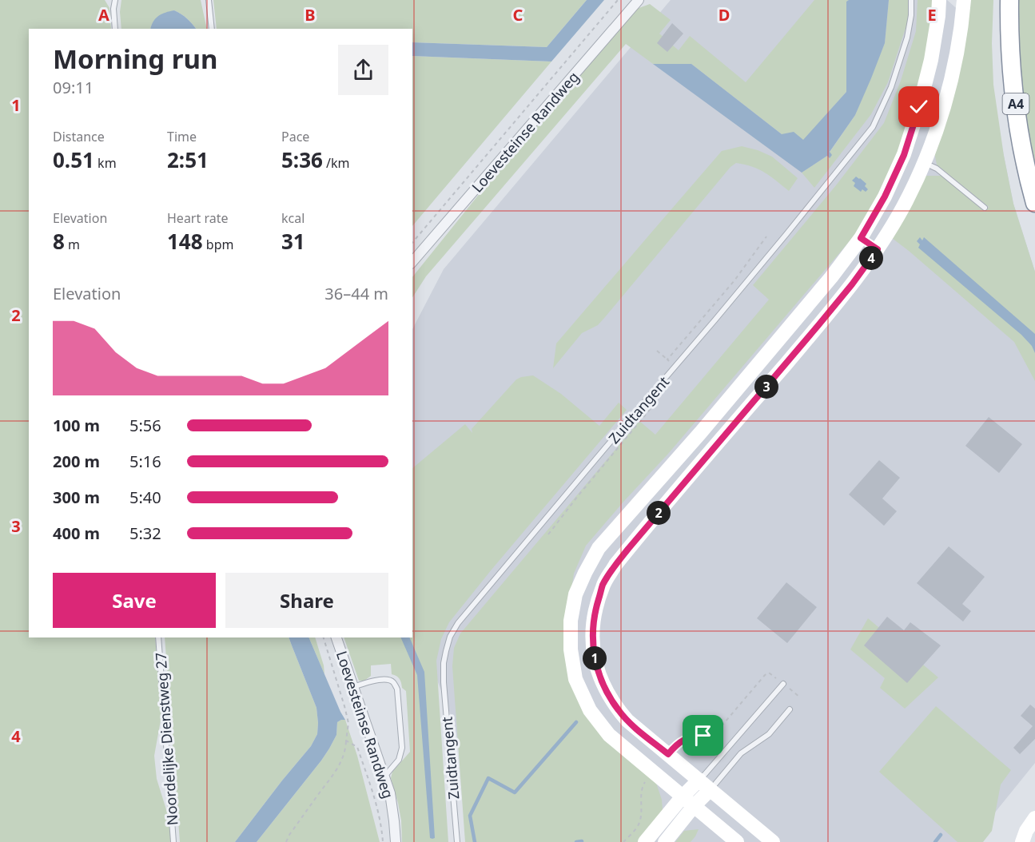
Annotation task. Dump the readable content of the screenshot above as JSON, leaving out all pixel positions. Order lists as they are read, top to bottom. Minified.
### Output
{"streets":{"highway":["A4"],"street":["Loevesteinse Randweg"],"lane":["Zuidtangent","Noordelijke Dienstweg 27"]},"page":{"heading":["Morning run","09:11"],"stats":[["Distance","0.51 km"],["Time","2:51"],["Pace","5:36 /km"],["Elevation","8 m"],["Heart rate","148 bpm"],["kcal","31"]],"pins":["4","3","2","1"],"chart":["Elevation","36–44 m"],"list":[{"name":"100 m","note":"5:56"},{"name":"200 m","note":"5:16"},{"name":"300 m","note":"5:40"},{"name":"400 m","note":"5:32"}],"buttons":["Save","Share"]},"grid":{"columns":["A","B","C","D","E"],"rows":["1","2","3","4"]}}
